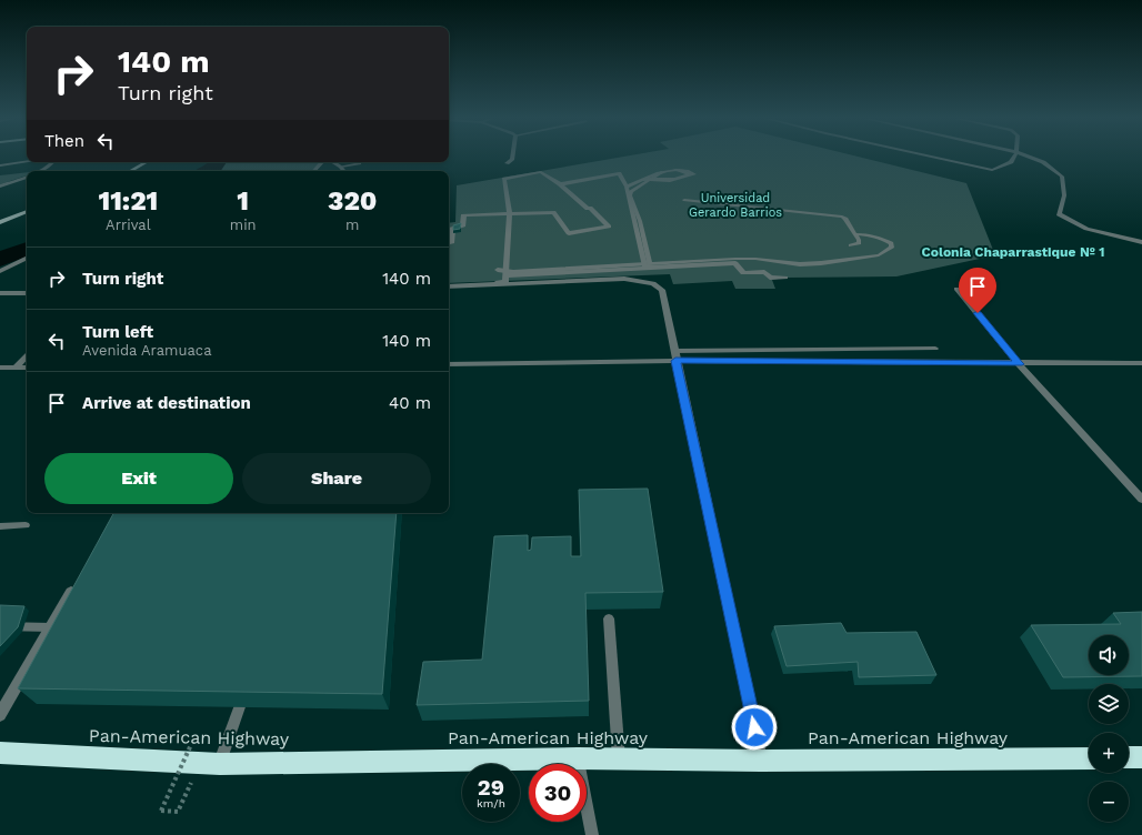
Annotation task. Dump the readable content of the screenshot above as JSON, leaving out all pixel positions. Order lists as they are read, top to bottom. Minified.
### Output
{"streets":{"highway":["Pan-American Highway"]},"districts":["Colonia Chaparrastique Nº 1"],"parks":["Universidad Gerardo Barrios"],"page":{"turn":["140 m","Turn right"],"then":"Then","eta":["11:21","Arrival","1","min","320","m"],"list":[{"name":"Turn right","value":"140 m"},{"name":"Turn left","note":"Avenida Aramuaca","value":"140 m"},{"name":"Arrive at destination","value":"40 m"}],"buttons":["Exit","Share"],"map_buttons":["+","−"],"speed":"29 km/h","limit":"30"}}
